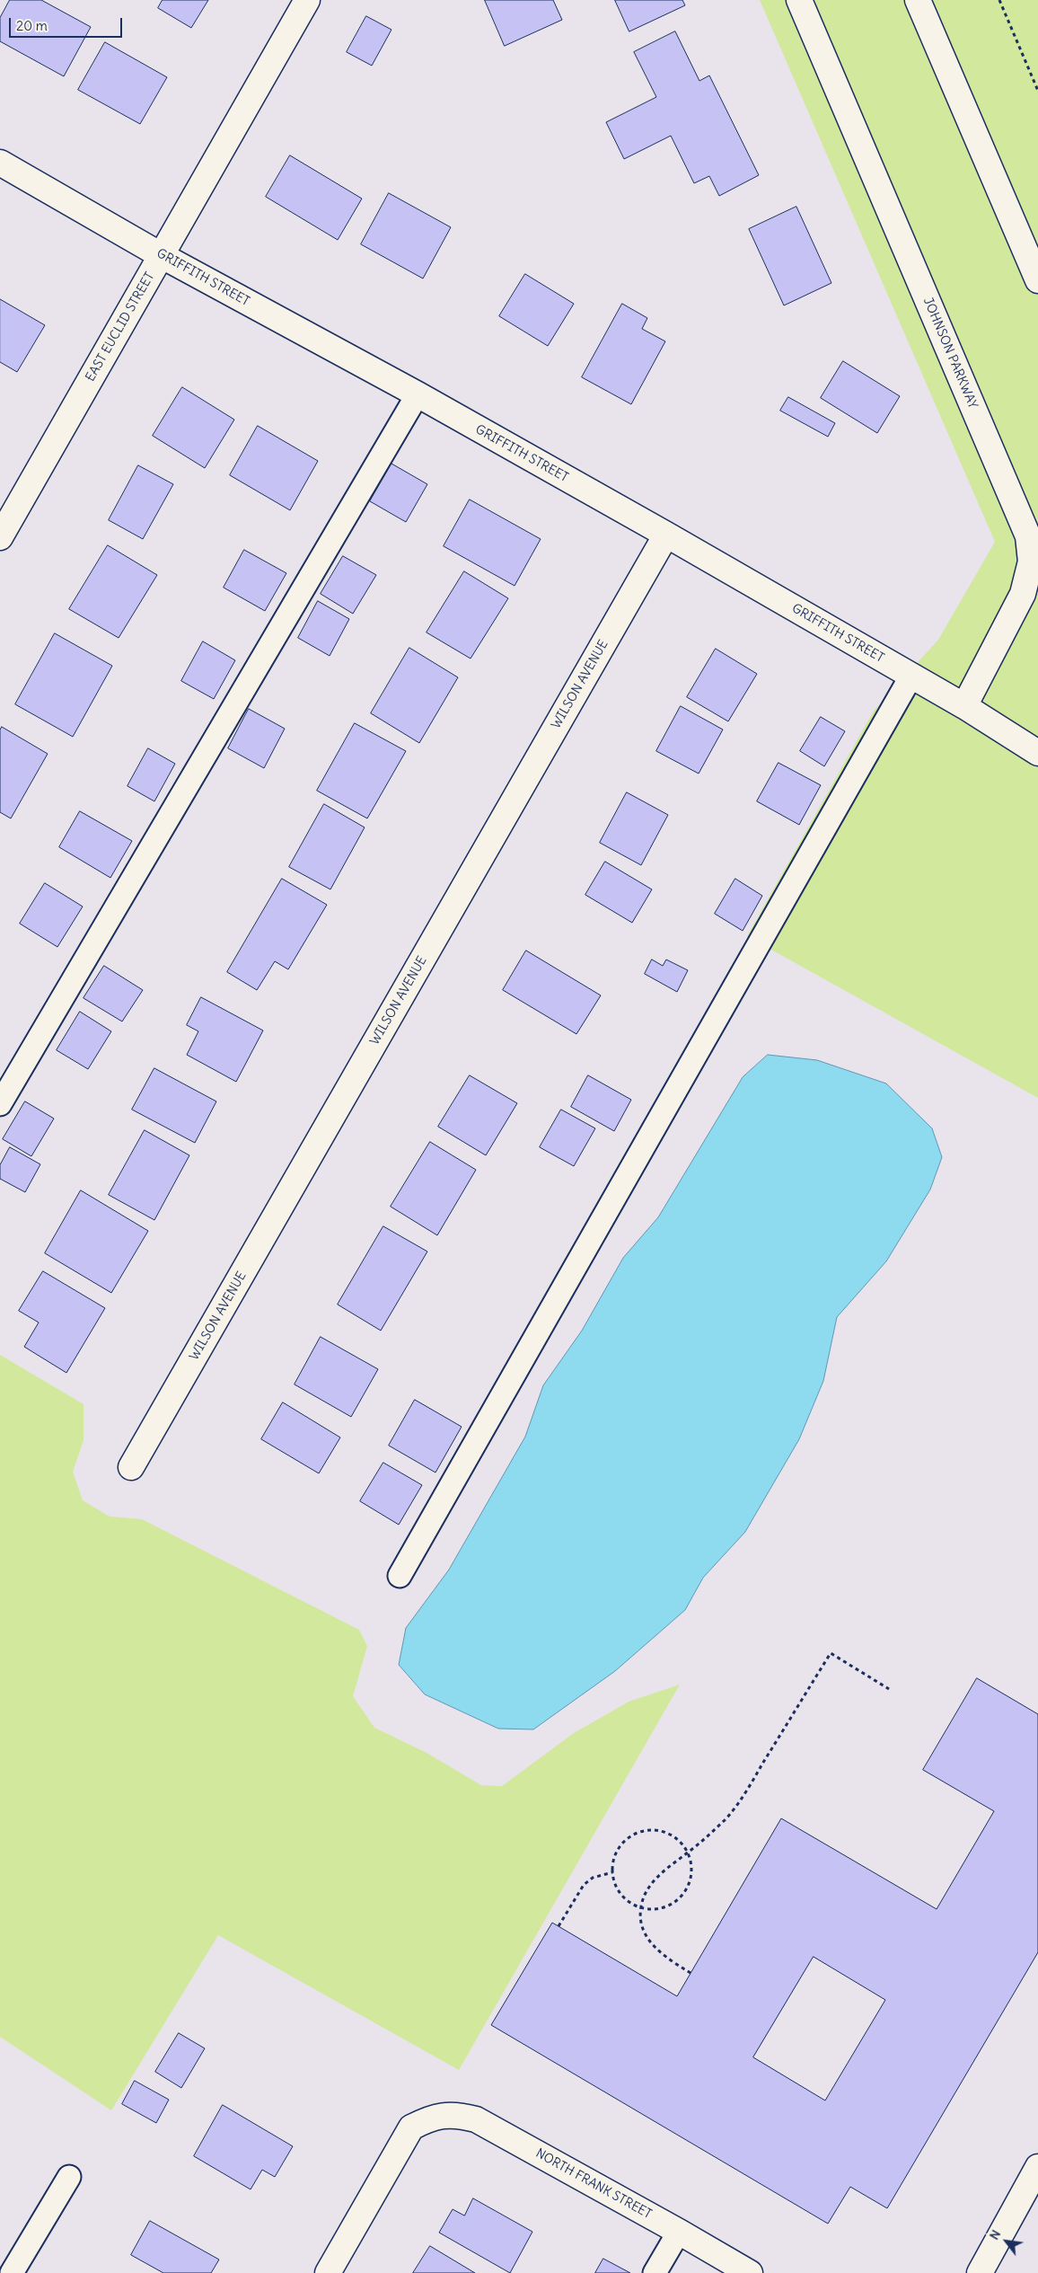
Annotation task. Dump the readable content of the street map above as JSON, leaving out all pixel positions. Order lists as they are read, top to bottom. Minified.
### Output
{"streets":{"street":["GRIFFITH STREET","EAST EUCLID STREET","JOHNSON PARKWAY","WILSON AVENUE","NORTH FRANK STREET"]},"crossings":[["GRIFFITH STREET","EAST EUCLID STREET"],["GRIFFITH STREET","JOHNSON PARKWAY"],["GRIFFITH STREET","WILSON AVENUE"]],"scale_bar":"20 m","north":"top left"}
